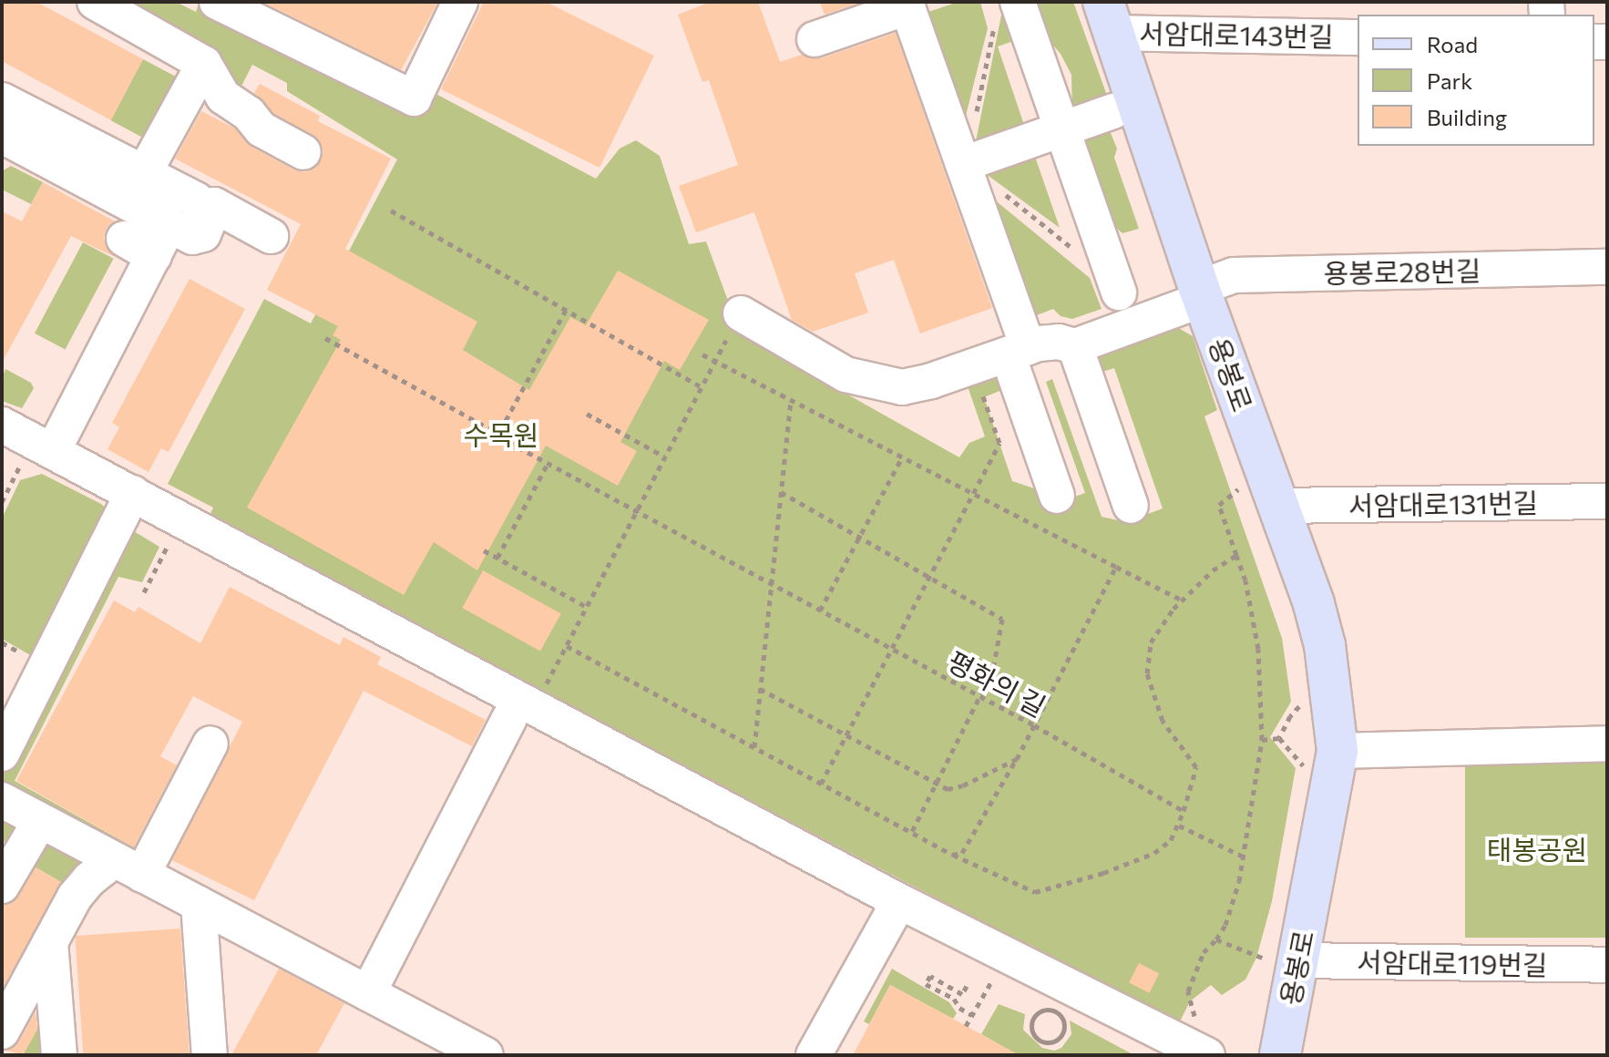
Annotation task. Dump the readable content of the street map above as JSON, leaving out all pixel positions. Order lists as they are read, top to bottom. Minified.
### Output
{"streets":{"main road":["용봉로"],"street":["서암대로143번길","용봉로28번길","서암대로131번길","서암대로119번길"],"path":["평화의 길"]},"crossings":[["서암대로143번길","용봉로"],["용봉로28번길","용봉로"],["용봉로","서암대로131번길"],["용봉로","서암대로119번길"]],"parks":["수목원","태봉공원"],"legend":["Road","Park","Building"]}
